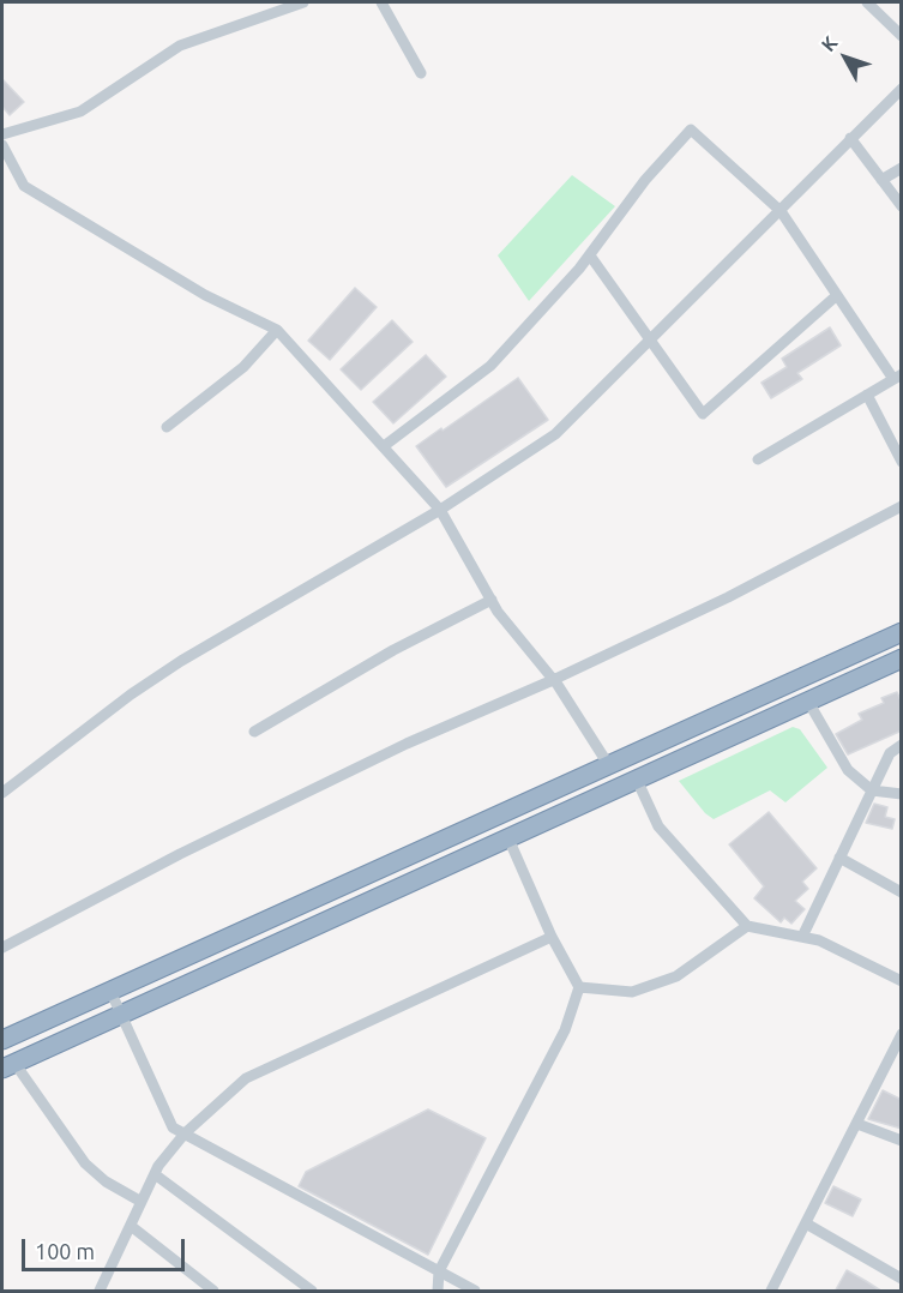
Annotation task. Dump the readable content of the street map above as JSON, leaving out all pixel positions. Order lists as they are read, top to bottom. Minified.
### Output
{"scale_bar":"100 m","north":"top left"}
